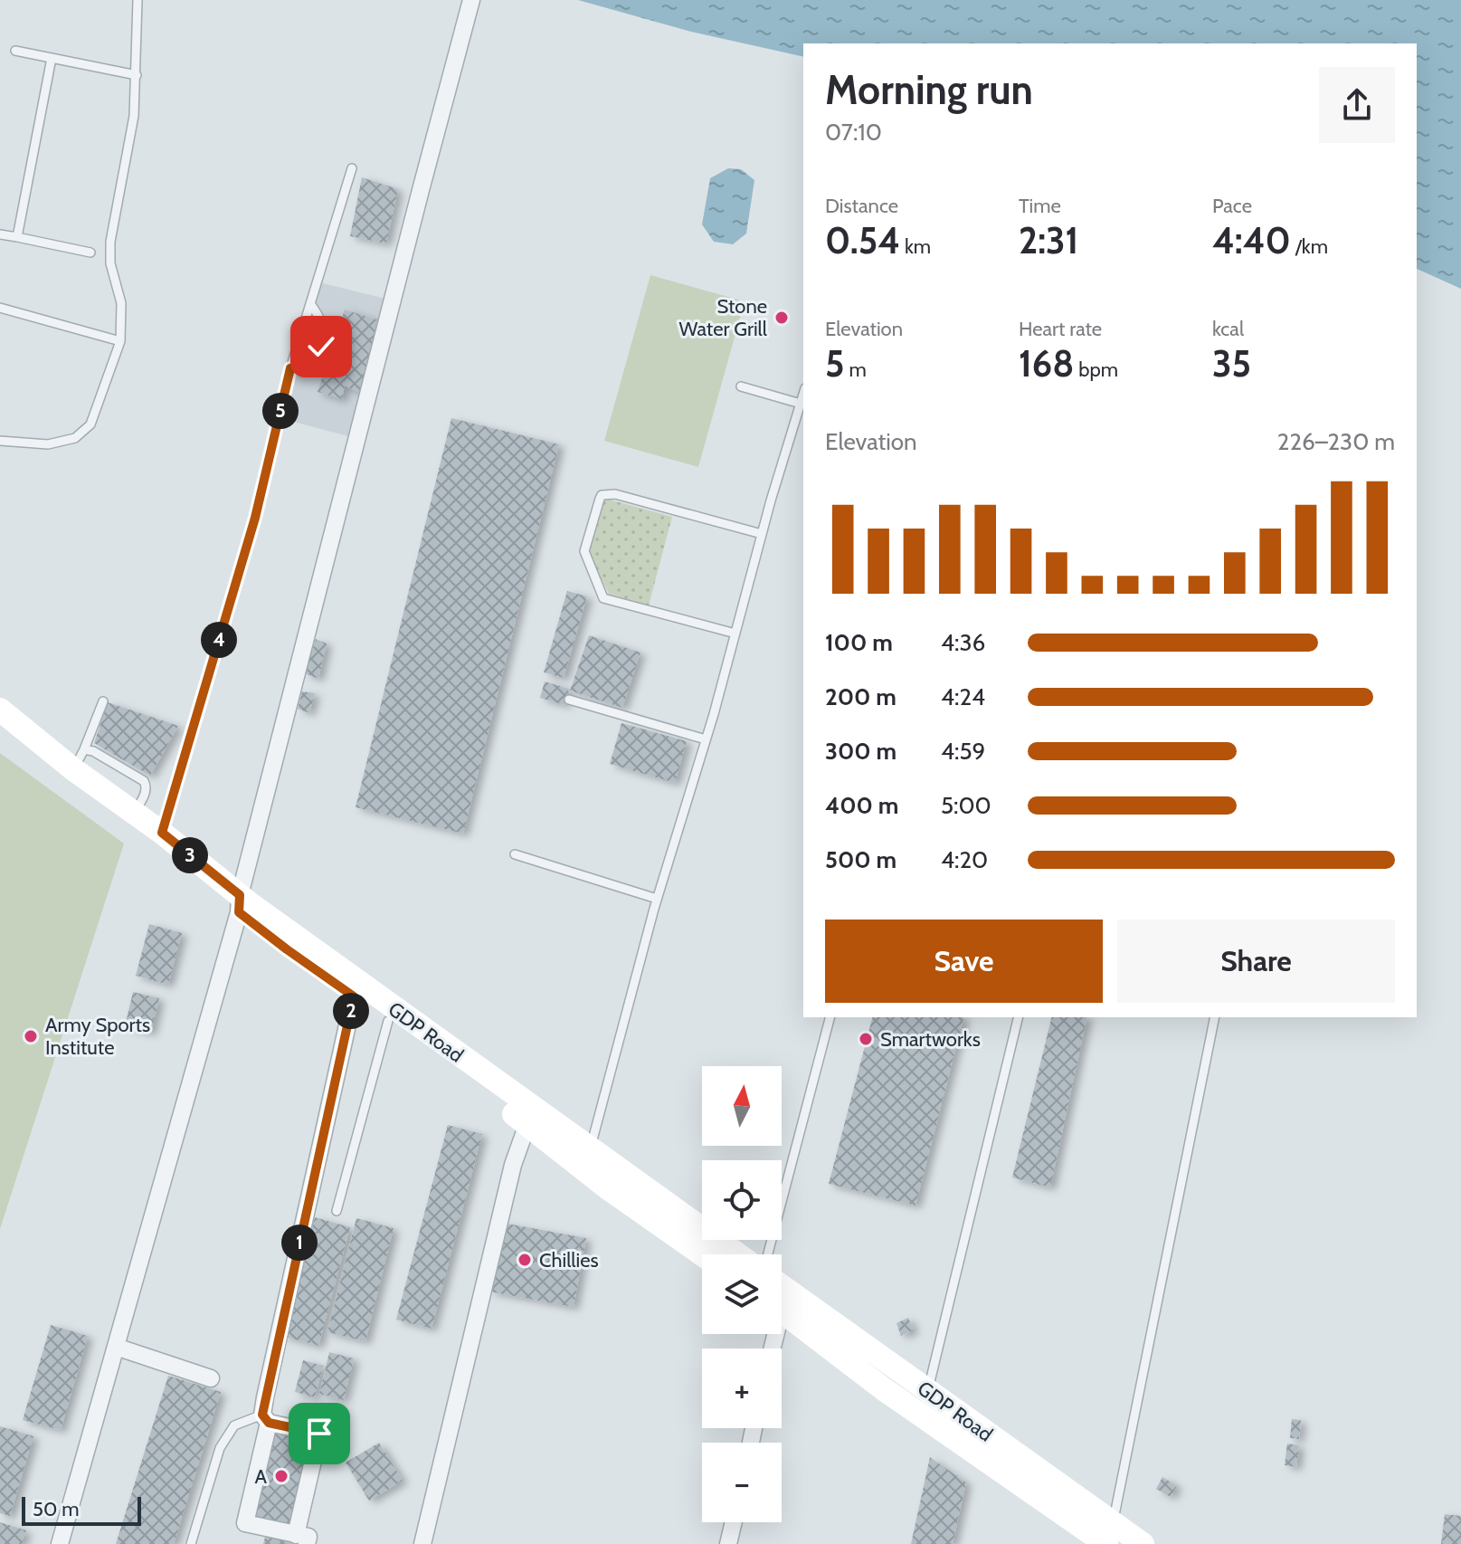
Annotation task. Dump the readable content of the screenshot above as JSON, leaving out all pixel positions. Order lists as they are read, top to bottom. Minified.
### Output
{"streets":{"main road":["GDP Road"]},"places":["Stone Water Grill","Army Sports Institute","Smartworks","Chillies","A"],"scale_bar":"50 m","north":"top","page":{"heading":["Morning run","07:10"],"stats":[["Distance","0.54 km"],["Time","2:31"],["Pace","4:40 /km"],["Elevation","5 m"],["Heart rate","168 bpm"],["kcal","35"]],"pins":["5","4","3","2","1"],"chart":["Elevation","226–230 m"],"list":[{"name":"100 m","note":"4:36"},{"name":"200 m","note":"4:24"},{"name":"300 m","note":"4:59"},{"name":"400 m","note":"5:00"},{"name":"500 m","note":"4:20"}],"buttons":["Save","Share"],"map_buttons":["+","−"],"scale":"50 m"}}
